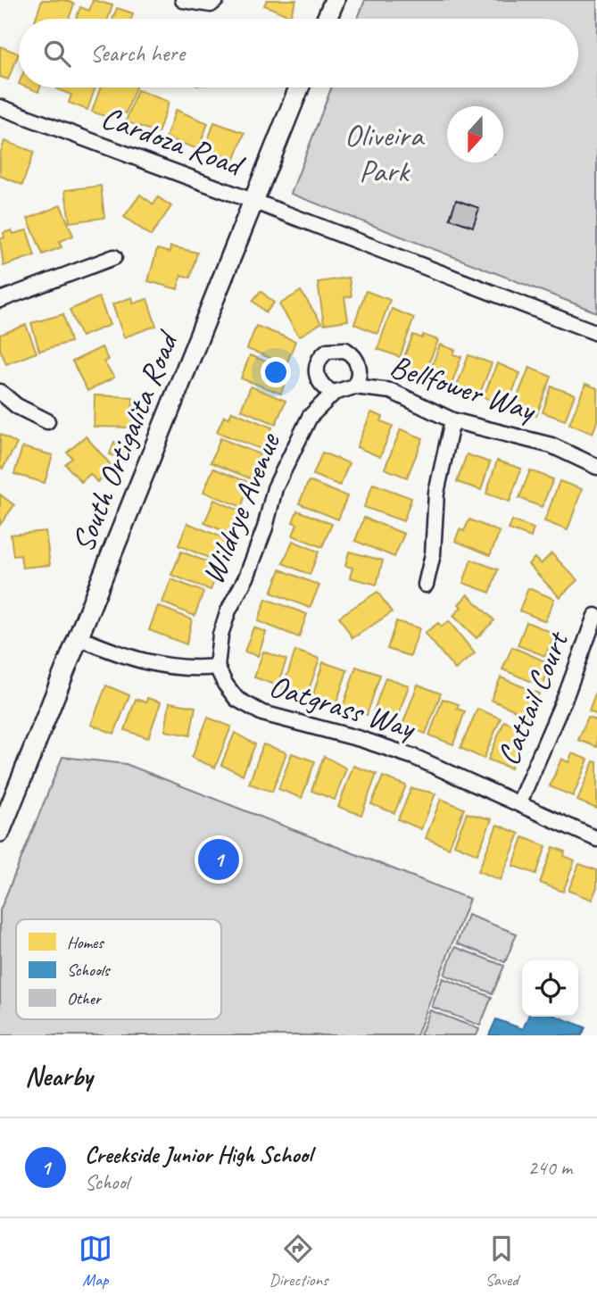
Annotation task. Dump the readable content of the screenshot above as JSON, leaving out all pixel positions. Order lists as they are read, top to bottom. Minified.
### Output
{"streets":{"street":["Cardoza Road","Bellfower Way","South Ortigalita Road","Wildrye Avenue","Cattail Court","Oatgrass Way"]},"crossings":[["Cardoza Road","South Ortigalita Road"],["Bellfower Way","Wildrye Avenue"],["Wildrye Avenue","Oatgrass Way"],["Cattail Court","Oatgrass Way"]],"parks":["Oliveira Park"],"legend":["Homes","Schools","Other"],"north":"bottom","page":{"search":"Search here","pins":"1","heading":"Nearby","list":[{"mark":"1","name":"Creekside Junior High School","note":"School","value":"240 m"}],"nav":["Map","Directions","Saved"]}}
